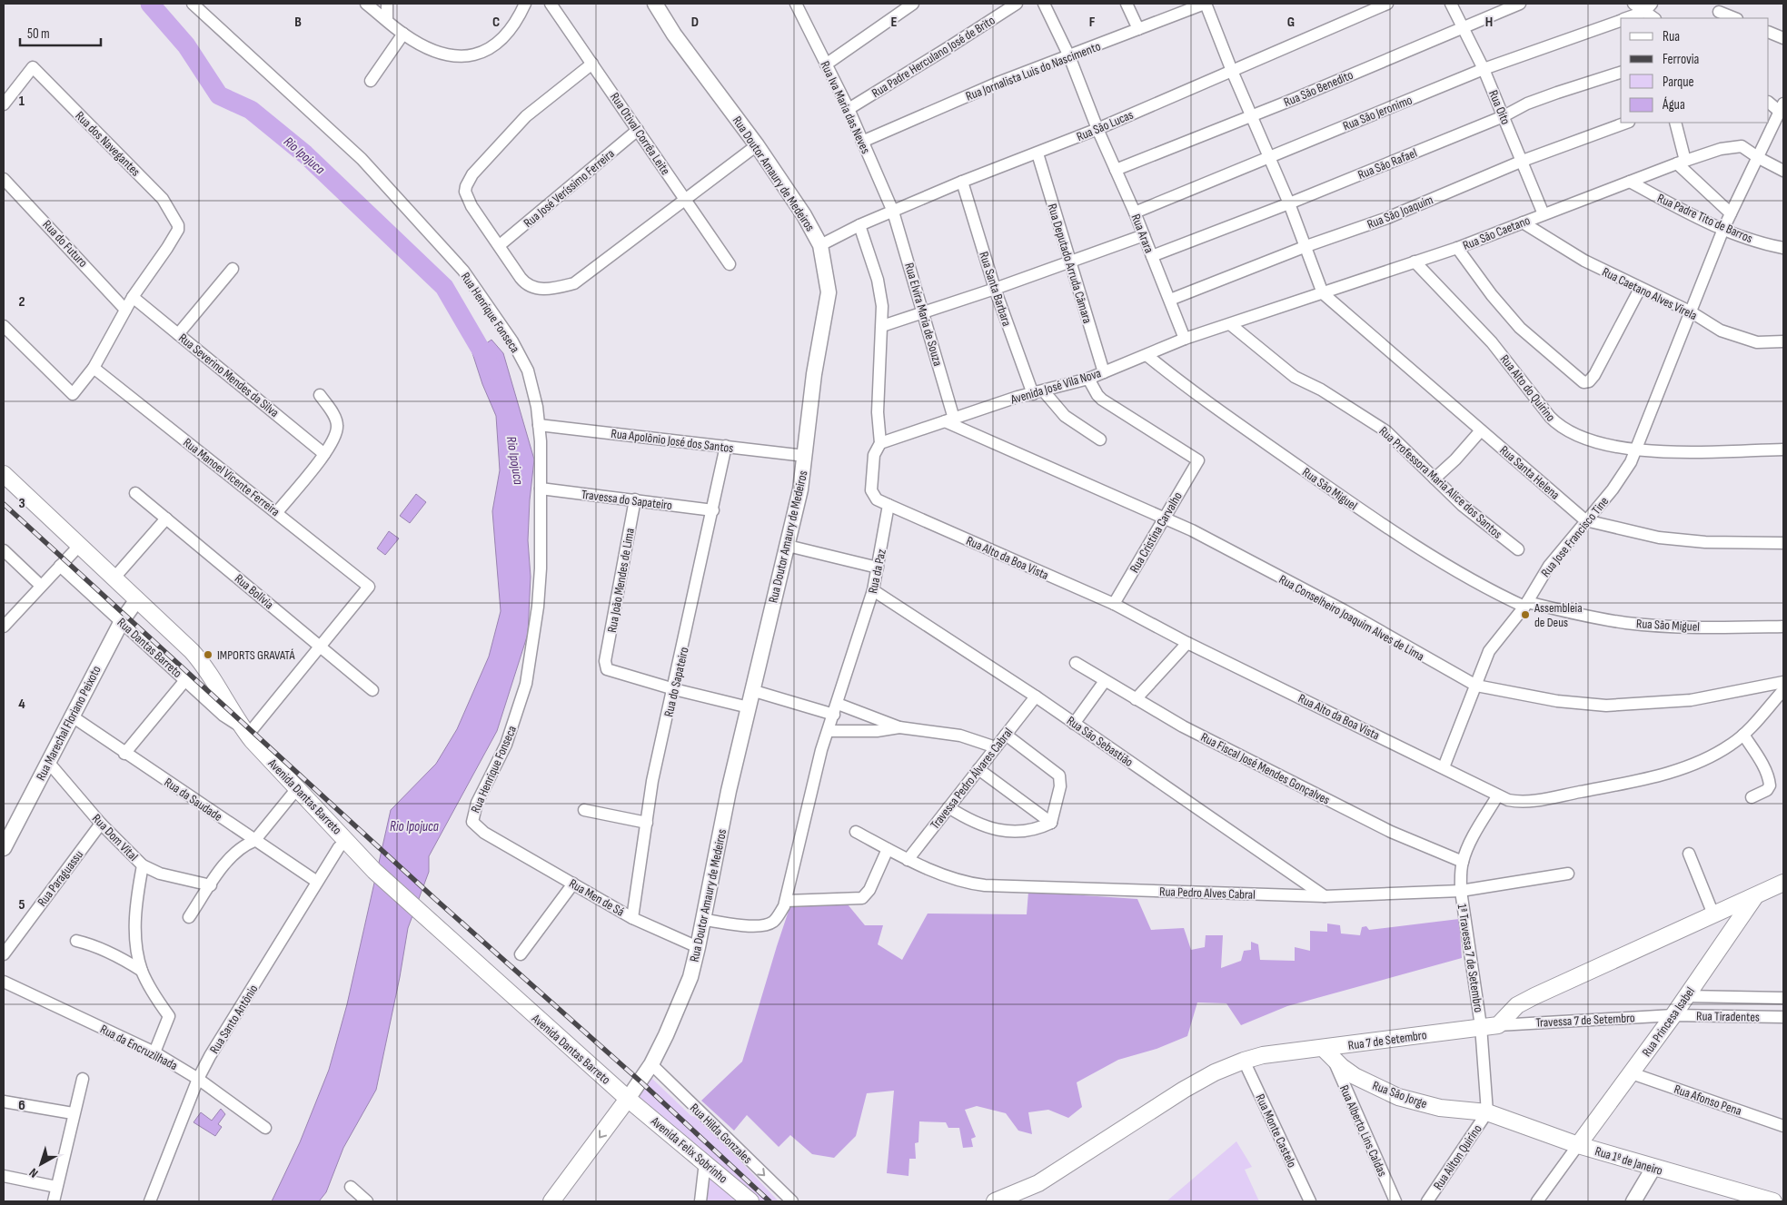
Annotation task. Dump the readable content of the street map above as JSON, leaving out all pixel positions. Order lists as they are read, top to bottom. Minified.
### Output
{"streets":{"main road":["Avenida Dantas Barreto","Rua Princesa Isabel","Rua 7 de Setembro","Rua São Jorge","Avenida Felix Sobrinho","Rua 1º de Janeiro"],"street":["Rua Padre Herculano José de Brito","Rua Jornalista Luis do Nascimento","Rua São Benedito","Rua Iva Maria das Neves","Rua Oito","Rua São Jeronimo","Rua São Lucas","Rua Otival Corrêa Leite","Rua dos Navegantes","Rua São Rafael","Rua Doutor Amaury de Medeiros","Rua José Veríssimo Ferreira","Rua São Joaquim","Rua Padre Tito de Barros","Rua São Caetano","Rua Arara","Rua do Futuro","Rua Deputado Arruda Câmara","Rua Santa Barbara","Rua Caetano Alves Virela","Rua Henrique Fonseca","Rua Elvira Maria de Souza","Rua Severino Mendes da Silva","Avenida José Vila Nova","Rua Alto do Quirino","Rua Apolônio José dos Santos","Rua Santa Helena","Rua Manoel Vicente Ferreira","Rua Professora Maria Alice dos Santos","Rua São Miguel","Travessa do Sapateiro","Rua Cristina Carvalho","Rua Jose Francisco Tine","Rua Alto da Boa Vista","Rua da Paz","Rua João Mendes de Lima","Rua Bolívia","Rua Conselheiro Joaquim Alves de Lima","Rua Dantas Barreto","Rua do Sapateiro","Rua Marechal Floriano Peixoto","Rua São Sebastião","Rua Fiscal José Mendes Gonçalves","Travessa Pedro Álvares Cabral","Rua da Saudade","Rua Dom Vital","Rua Paraguassu","Rua Pedro Alves Cabral","Rua Men de Sá","1ª Travessa 7 de Setembro","Rua Tiradentes","Rua Santo Antônio","Travessa 7 de Setembro","Rua da Encruzilhada","Rua Afonso Pena","Rua Monte Castelo","Rua Alberto Lins Caldas","Rua Hilda Gonzales","Rua Ailton Quirino"]},"crossings":[["Rua Padre Herculano José de Brito","Rua Iva Maria das Neves"],["Rua Jornalista Luis do Nascimento","Rua Iva Maria das Neves"],["Rua Jornalista Luis do Nascimento","Rua Arara"],["Rua São Benedito","Rua Oito"],["Rua São Benedito","Rua Arara"],["Rua Iva Maria das Neves","Rua São Lucas"],["Rua Iva Maria das Neves","Rua Elvira Maria de Souza"],["Rua Oito","Rua São Jeronimo"],["Rua Oito","Rua São Rafael"],["Rua Oito","Rua São Joaquim"],["Rua Oito","Rua São Caetano"],["Rua São Jeronimo","Rua Arara"],["Rua São Lucas","Rua Doutor Amaury de Medeiros"],["Rua São Lucas","Rua Arara"],["Rua São Lucas","Rua Deputado Arruda Câmara"],["Rua São Lucas","Rua Santa Barbara"],["Rua São Lucas","Rua Elvira Maria de Souza"],["Rua Otival Corrêa Leite","Rua José Veríssimo Ferreira"],["Rua dos Navegantes","Rua Severino Mendes da Silva"],["Rua São Rafael","Rua Arara"],["Rua Doutor Amaury de Medeiros","Rua Apolônio José dos Santos"],["Rua Doutor Amaury de Medeiros","Rua da Paz"],["Rua Doutor Amaury de Medeiros","Avenida Dantas Barreto"],["Rua Doutor Amaury de Medeiros","Rua Men de Sá"],["Rua Doutor Amaury de Medeiros","Rua Hilda Gonzales"],["Rua Doutor Amaury de Medeiros","Avenida Felix Sobrinho"],["Rua São Joaquim","Rua Arara"],["Rua Padre Tito de Barros","Rua São Caetano"],["Rua Padre Tito de Barros","Rua Jose Francisco Tine"],["Rua São Caetano","Rua Caetano Alves Virela"],["Rua São Caetano","Avenida José Vila Nova"],["Rua São Caetano","Rua Alto do Quirino"],["Rua São Caetano","Rua Santa Helena"],["Rua São Caetano","Rua Professora Maria Alice dos Santos"],["Rua São Caetano","Rua Jose Francisco Tine"],["Rua Arara","Avenida José Vila Nova"],["Rua Deputado Arruda Câmara","Avenida José Vila Nova"],["Rua Santa Barbara","Avenida José Vila Nova"],["Rua Caetano Alves Virela","Rua Jose Francisco Tine"],["Rua Henrique Fonseca","Rua Apolônio José dos Santos"],["Rua Henrique Fonseca","Travessa do Sapateiro"],["Rua Henrique Fonseca","Rua Men de Sá"],["Rua Elvira Maria de Souza","Avenida José Vila Nova"],["Rua Elvira Maria de Souza","Rua Conselheiro Joaquim Alves de Lima"],["Avenida José Vila Nova","Rua Professora Maria Alice dos Santos"],["Avenida José Vila Nova","Rua São Miguel"],["Avenida José Vila Nova","Rua Cristina Carvalho"],["Avenida José Vila Nova","Rua Conselheiro Joaquim Alves de Lima"],["Rua Alto do Quirino","Rua Jose Francisco Tine"],["Rua Apolônio José dos Santos","Rua do Sapateiro"],["Rua Santa Helena","Rua Jose Francisco Tine"],["Rua Manoel Vicente Ferreira","Rua Bolívia"],["Rua São Miguel","Rua Jose Francisco Tine"],["Travessa do Sapateiro","Rua João Mendes de Lima"],["Travessa do Sapateiro","Rua do Sapateiro"],["Rua Cristina Carvalho","Rua Alto da Boa Vista"],["Rua Cristina Carvalho","Rua Conselheiro Joaquim Alves de Lima"],["Rua Jose Francisco Tine","Rua Alto da Boa Vista"],["Rua Jose Francisco Tine","Rua Conselheiro Joaquim Alves de Lima"],["Rua Alto da Boa Vista","Rua da Paz"],["Rua da Paz","Rua São Sebastião"],["Rua João Mendes de Lima","Rua do Sapateiro"],["Rua Dantas Barreto","Rua Marechal Floriano Peixoto"],["Rua Dantas Barreto","Avenida Dantas Barreto"],["Rua do Sapateiro","Rua Men de Sá"],["Rua Marechal Floriano Peixoto","Avenida Dantas Barreto"],["Rua Marechal Floriano Peixoto","Rua da Saudade"],["Rua Marechal Floriano Peixoto","Rua Dom Vital"],["Rua São Sebastião","Travessa Pedro Álvares Cabral"],["Rua São Sebastião","Rua Pedro Alves Cabral"],["Rua Fiscal José Mendes Gonçalves","1ª Travessa 7 de Setembro"],["Travessa Pedro Álvares Cabral","Rua Pedro Alves Cabral"],["Avenida Dantas Barreto","Avenida Felix Sobrinho"],["Rua da Saudade","Rua Santo Antônio"],["Rua Dom Vital","Rua Paraguassu"],["Rua Dom Vital","Rua da Encruzilhada"],["Rua Pedro Alves Cabral","1ª Travessa 7 de Setembro"],["1ª Travessa 7 de Setembro","Rua 7 de Setembro"],["1ª Travessa 7 de Setembro","Rua São Jorge"],["1ª Travessa 7 de Setembro","Rua Ailton Quirino"],["1ª Travessa 7 de Setembro","Rua 1º de Janeiro"],["Rua Tiradentes","Travessa 7 de Setembro"],["Rua Tiradentes","Rua Princesa Isabel"],["Rua Santo Antônio","Rua da Encruzilhada"],["Travessa 7 de Setembro","Rua Princesa Isabel"],["Travessa 7 de Setembro","Rua 7 de Setembro"],["Rua Princesa Isabel","Rua Afonso Pena"],["Rua Princesa Isabel","Rua 1º de Janeiro"],["Rua 7 de Setembro","Rua São Jorge"],["Rua 7 de Setembro","Rua Monte Castelo"],["Rua 7 de Setembro","Rua Alberto Lins Caldas"],["Rua São Jorge","Rua Alberto Lins Caldas"],["Rua São Jorge","Rua Ailton Quirino"],["Rua São Jorge","Rua 1º de Janeiro"],["Rua Ailton Quirino","Rua 1º de Janeiro"]],"one_way":["Rua Hilda Gonzales"],"water":["Rio Ipojuca"],"places":["Assembleia de Deus","IMPORTS GRAVATÁ"],"legend":["Rua","Ferrovia","Parque","Água"],"scale_bar":"50 m","north":"bottom left","grid":{"columns":["B","C","D","E","F","G","H"],"rows":["1","2","3","4","5","6"]}}
